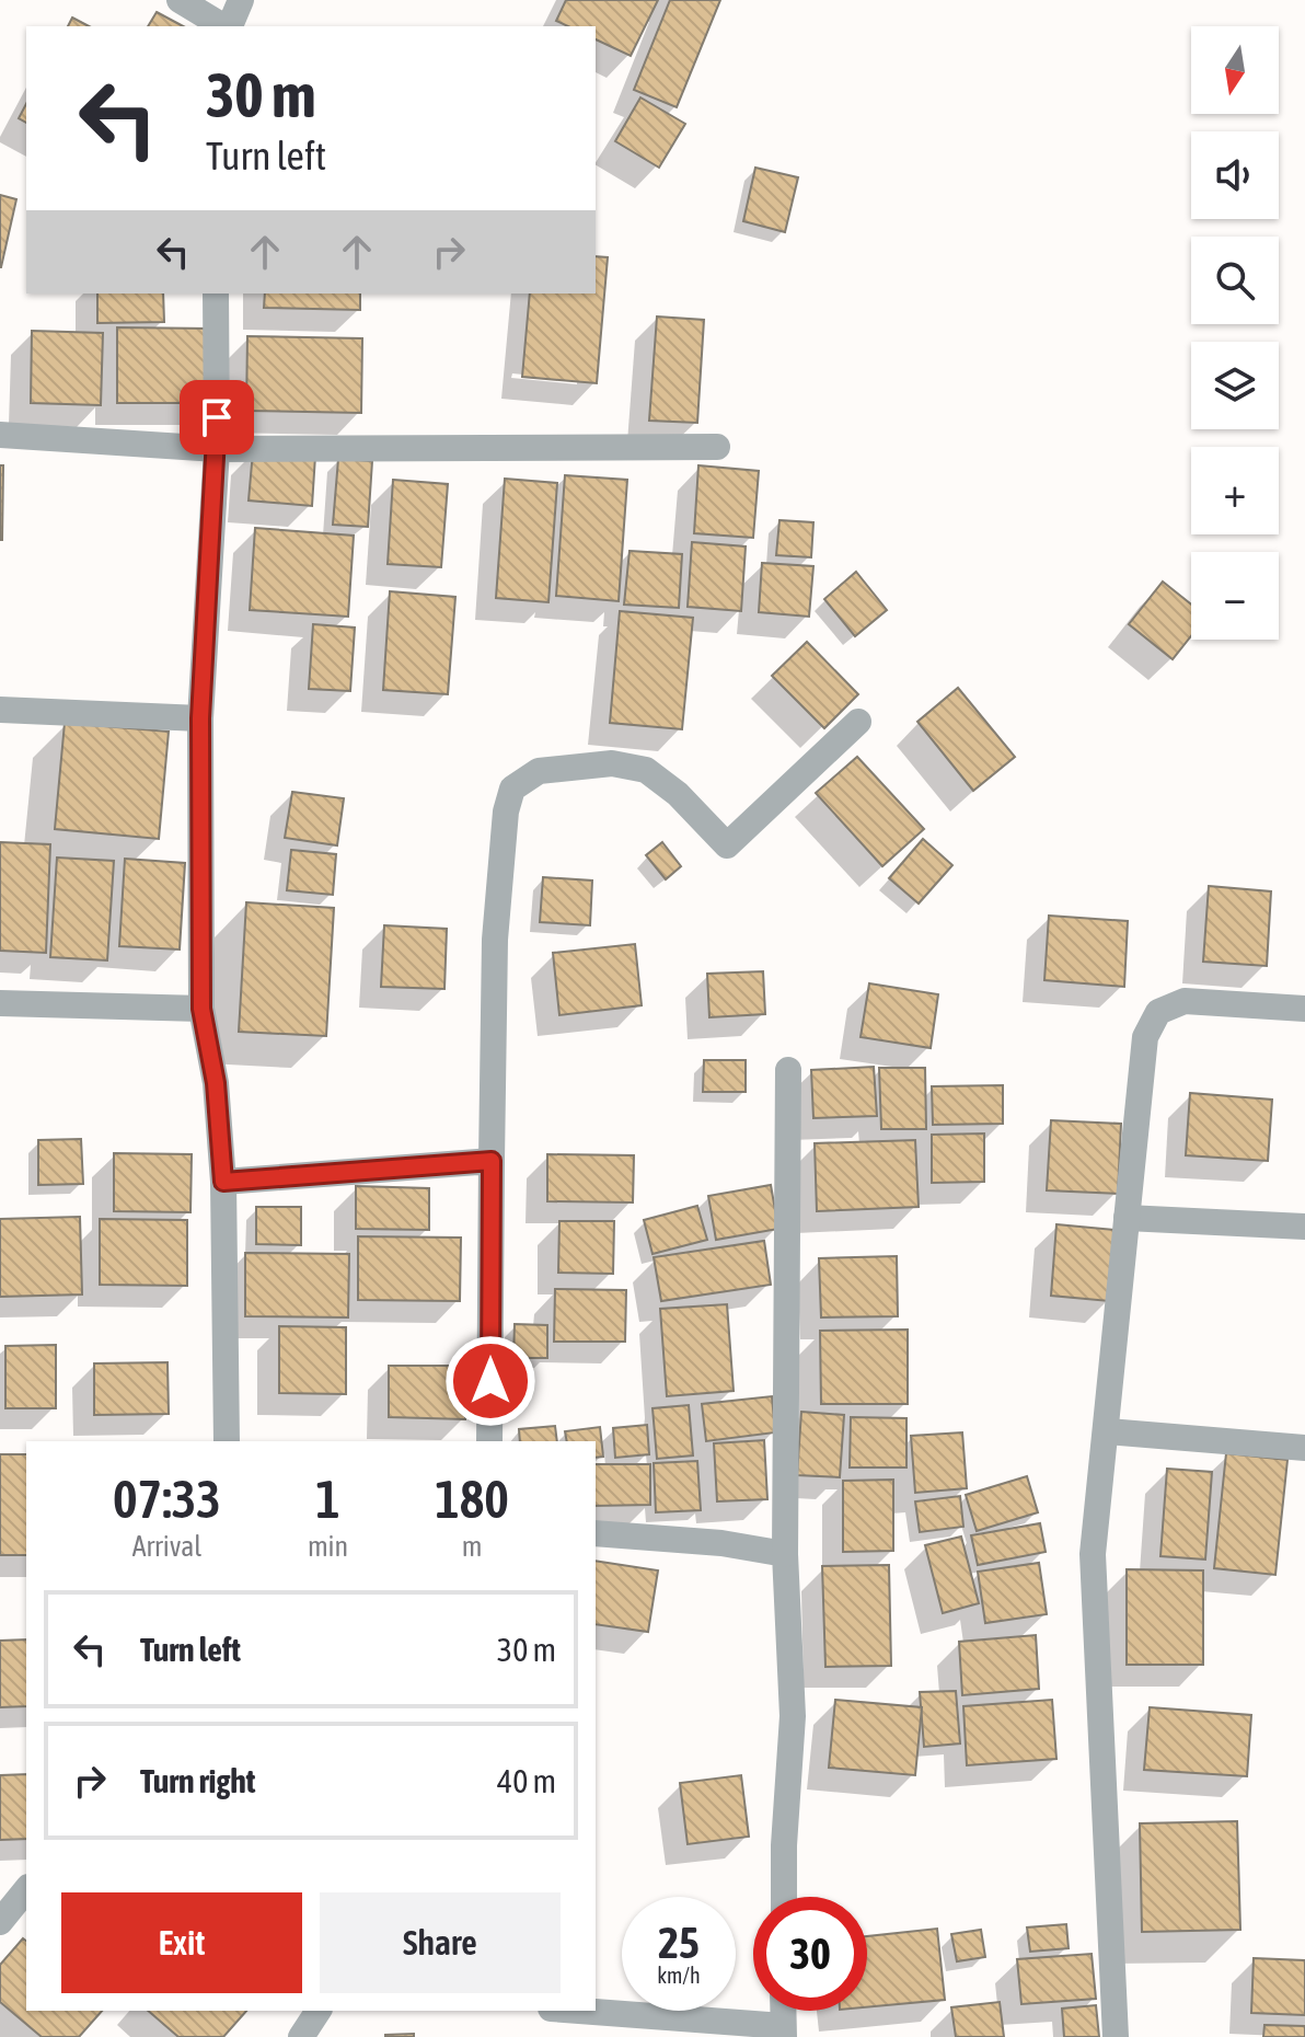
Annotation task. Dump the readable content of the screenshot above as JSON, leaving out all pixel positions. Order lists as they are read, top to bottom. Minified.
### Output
{"north":"bottom","page":{"map_buttons":["+","−"],"turn":["30 m","Turn left"],"eta":["07:33","Arrival","1","min","180","m"],"list":[{"name":"Turn left","value":"30 m"},{"name":"Turn right","value":"40 m"}],"buttons":["Exit","Share"],"speed":"25 km/h","limit":"30"}}
